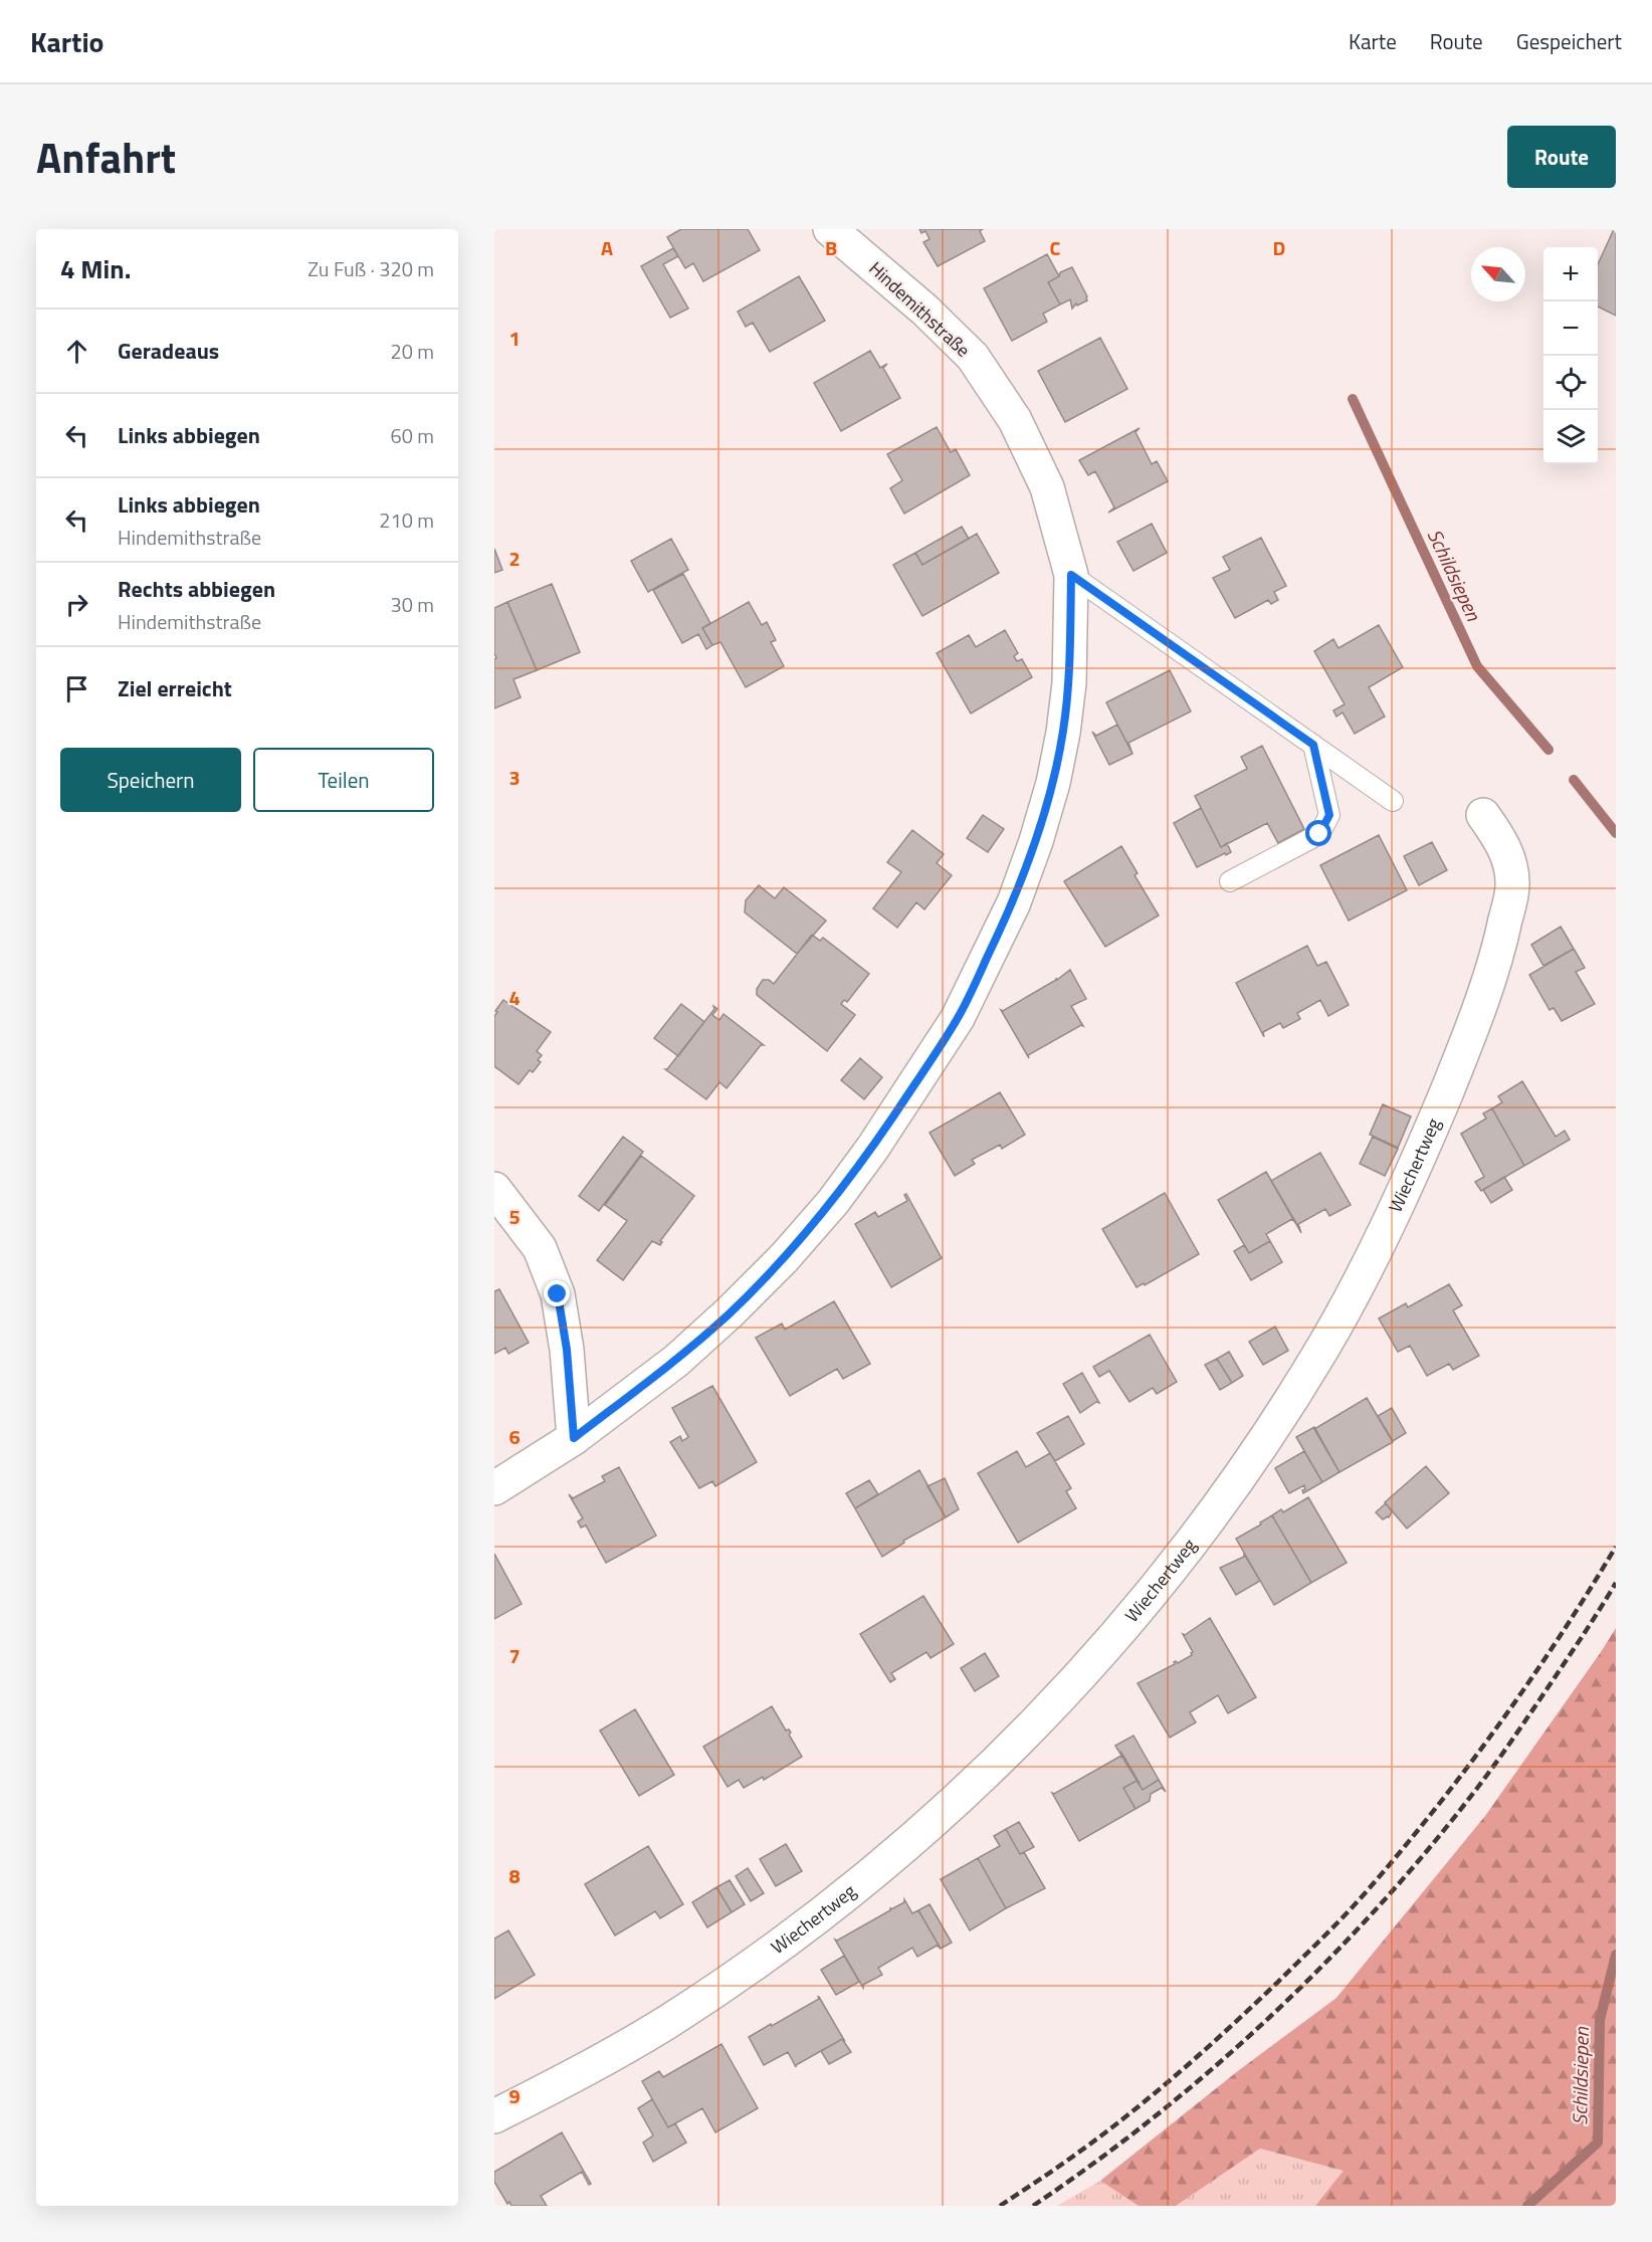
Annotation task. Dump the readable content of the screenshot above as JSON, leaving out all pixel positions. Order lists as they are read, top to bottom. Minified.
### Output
{"streets":{"street":["Hindemithstraße","Wiechertweg"]},"water":["Schildsiepen"],"north":"top left","page":{"header":"Kartio","nav":["Karte","Route","Gespeichert"],"title":"Anfahrt","buttons":["Route",["Speichern","Teilen"]],"heading":["4 Min.","Zu Fuß · 320 m"],"map_buttons":["+","−"],"list":[["Geradeaus","20 m"],["Links abbiegen","60 m"],["Links abbiegen","Hindemithstraße","210 m"],["Rechts abbiegen","Hindemithstraße","30 m"],"Ziel erreicht"]},"grid":{"columns":["A","B","C","D"],"rows":["1","2","3","4","5","6","7","8","9"]}}
